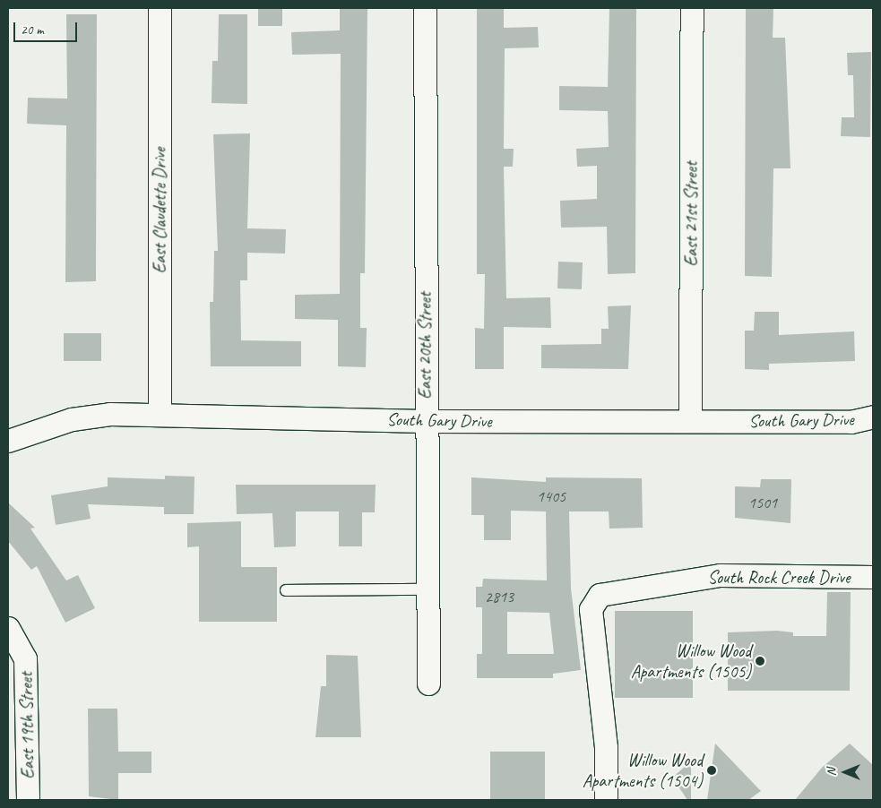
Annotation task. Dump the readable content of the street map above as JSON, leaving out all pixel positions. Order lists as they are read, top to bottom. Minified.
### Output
{"streets":{"street":["East Claudette Drive","East 21st Street","East 20th Street","South Gary Drive","South Rock Creek Drive","East 19th Street"]},"crossings":[["East Claudette Drive","South Gary Drive"],["East 21st Street","South Gary Drive"],["East 20th Street","South Gary Drive"]],"places":["Willow Wood Apartments (1505)","Willow Wood Apartments (1504)"],"house_numbers":["1405","1501","2813"],"scale_bar":"20 m","north":"left"}
